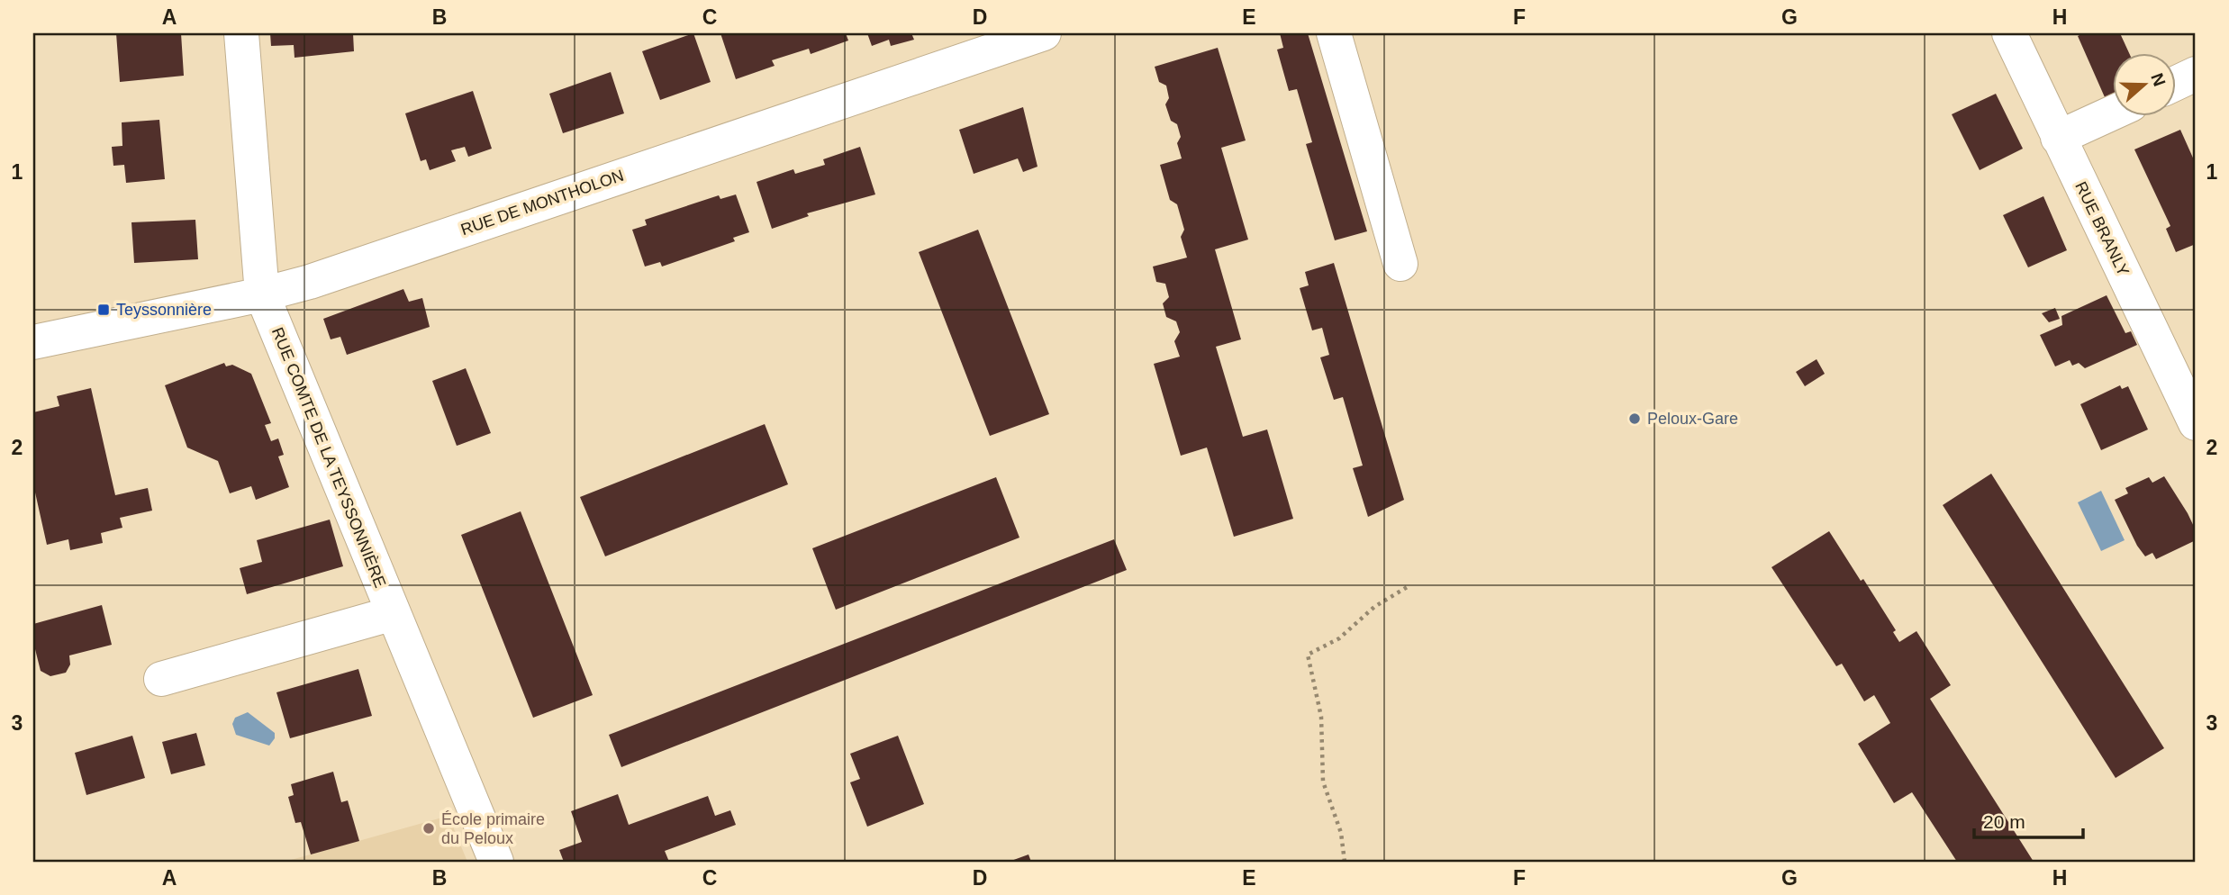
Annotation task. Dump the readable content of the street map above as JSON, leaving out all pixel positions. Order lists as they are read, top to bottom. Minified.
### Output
{"streets":{"street":["RUE DE MONTHOLON","RUE BRANLY","RUE COMTE DE LA TEYSSONNIÈRE"]},"crossings":[["RUE DE MONTHOLON","RUE COMTE DE LA TEYSSONNIÈRE"]],"places":{"transit":["Teyssonnière"],"other":["Peloux-Gare","École primaire du Peloux"]},"scale_bar":"20 m","north":"right","grid":{"columns":["A","B","C","D","E","F","G","H"],"rows":["1","2","3"]}}
